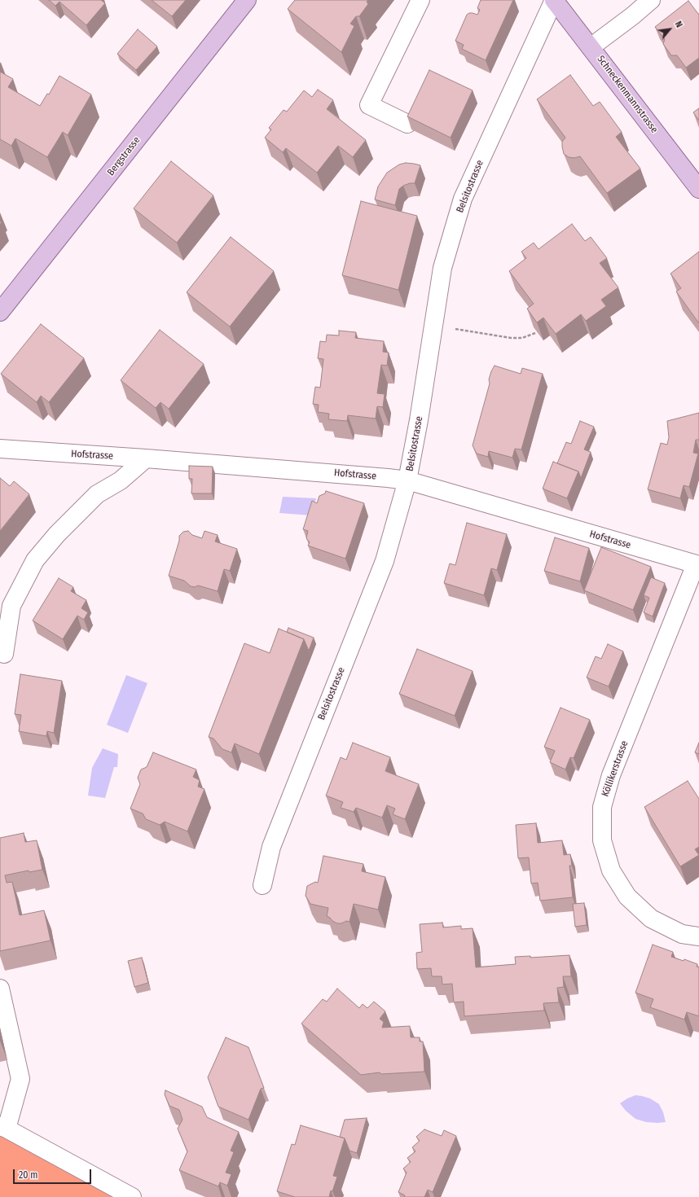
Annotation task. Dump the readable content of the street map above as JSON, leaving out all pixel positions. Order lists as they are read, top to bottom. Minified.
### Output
{"streets":{"main road":["Schneckenmannstrasse","Bergstrasse"],"street":["Belsitostrasse","Hofstrasse","Köllikerstrasse"]},"crossings":[["Schneckenmannstrasse","Belsitostrasse"],["Belsitostrasse","Hofstrasse"],["Hofstrasse","Köllikerstrasse"]],"scale_bar":"20 m","north":"top right"}
